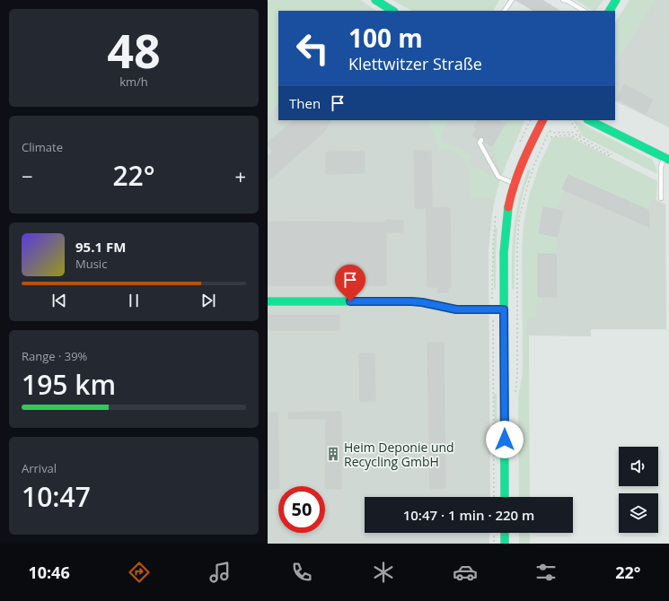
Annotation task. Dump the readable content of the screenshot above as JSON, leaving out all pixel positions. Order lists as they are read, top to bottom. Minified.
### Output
{"places":{"building":["Heim Deponie und Recycling GmbH"]},"page":{"tile":[["48","km/h"],"Climate",["Range · 39%","195 km"],["Arrival","10:47"]],"turn":["100 m","Klettwitzer Straße"],"then":"Then","heat":["−","22°","+"],"song":["95.1 FM","Music"],"limit":"50","trip":"10:47 · 1 min · 220 m","tabs":["10:46","22°"]}}
